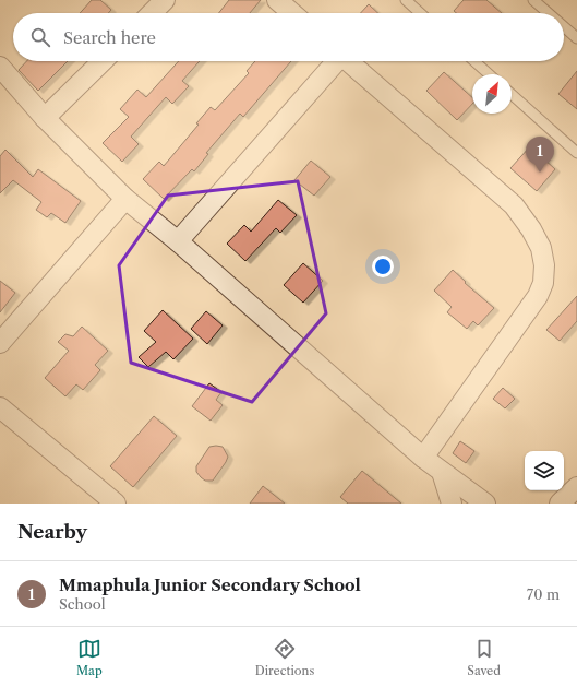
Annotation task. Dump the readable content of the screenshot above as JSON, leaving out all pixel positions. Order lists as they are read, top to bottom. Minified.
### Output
{"north":"top right","page":{"search":"Search here","pins":"1","heading":"Nearby","list":[{"mark":"1","name":"Mmaphula Junior Secondary School","note":"School","value":"70 m"}],"nav":["Map","Directions","Saved"]}}
